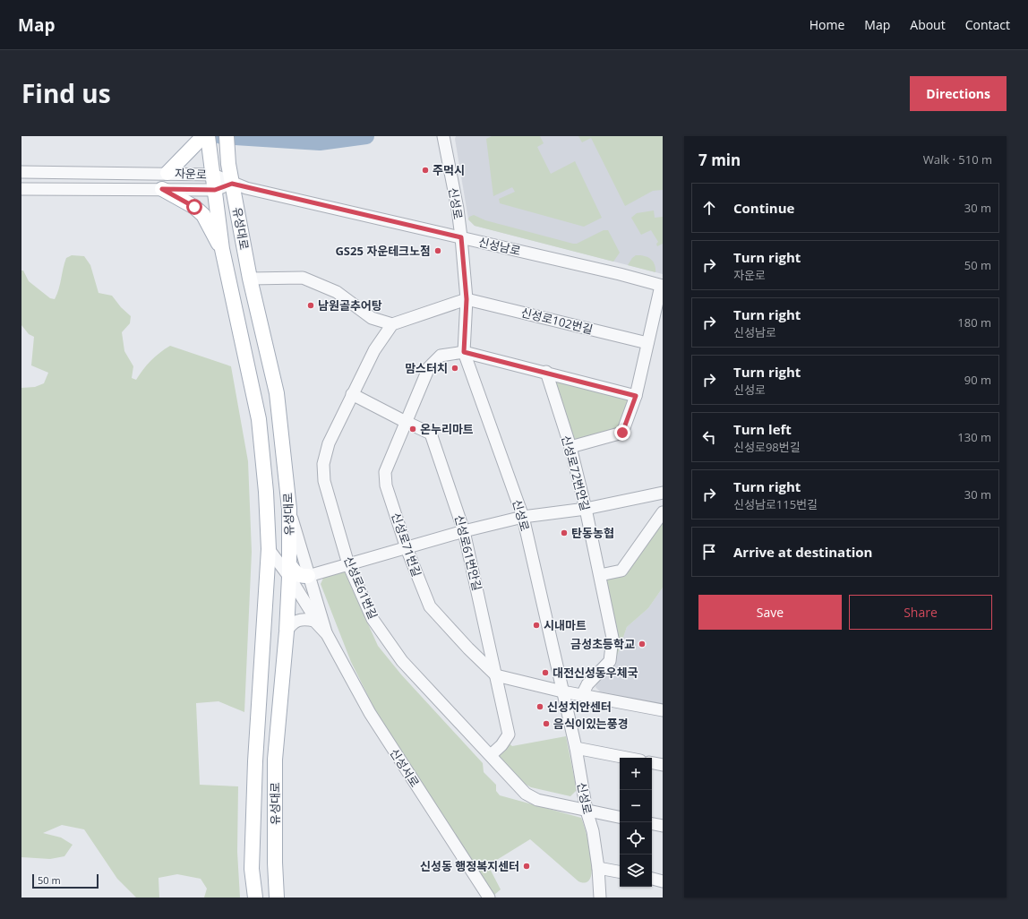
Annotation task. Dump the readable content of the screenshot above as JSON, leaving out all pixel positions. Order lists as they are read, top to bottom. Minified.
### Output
{"streets":{"main road":["유성대로"],"street":["자운로","신성로","신성남로","신성로102번길","신성로72번안길","신성로71번길","신성로61번안길","신성로61번길","신성서로"]},"crossings":[["자운로","유성대로"],["자운로","신성남로"],["신성로","신성남로"],["신성로","신성로102번길"],["신성로","신성로71번길"],["신성로","신성로61번길"],["유성대로","신성남로"],["신성로71번길","신성로61번안길"],["신성로61번안길","신성로61번길"]],"places":["주먹시","GS25 자운테크노점","남원골추어탕","맘스터치","온누리마트","탄동농협","시내마트","금성초등학교","대전신성동우체국","신성치안센터","음식이있는풍경","신성동 행정복지센터"],"scale_bar":"50 m","page":{"header":"Map","nav":["Home","Map","About","Contact"],"title":"Find us","buttons":["Directions",["Save","Share"]],"heading":["7 min","Walk · 510 m"],"list":[["Continue","30 m"],["Turn right","자운로","50 m"],["Turn right","신성남로","180 m"],["Turn right","신성로","90 m"],["Turn left","신성로98번길","130 m"],["Turn right","신성남로115번길","30 m"],"Arrive at destination"],"map_buttons":["+","−"],"scale":"50 m"}}
